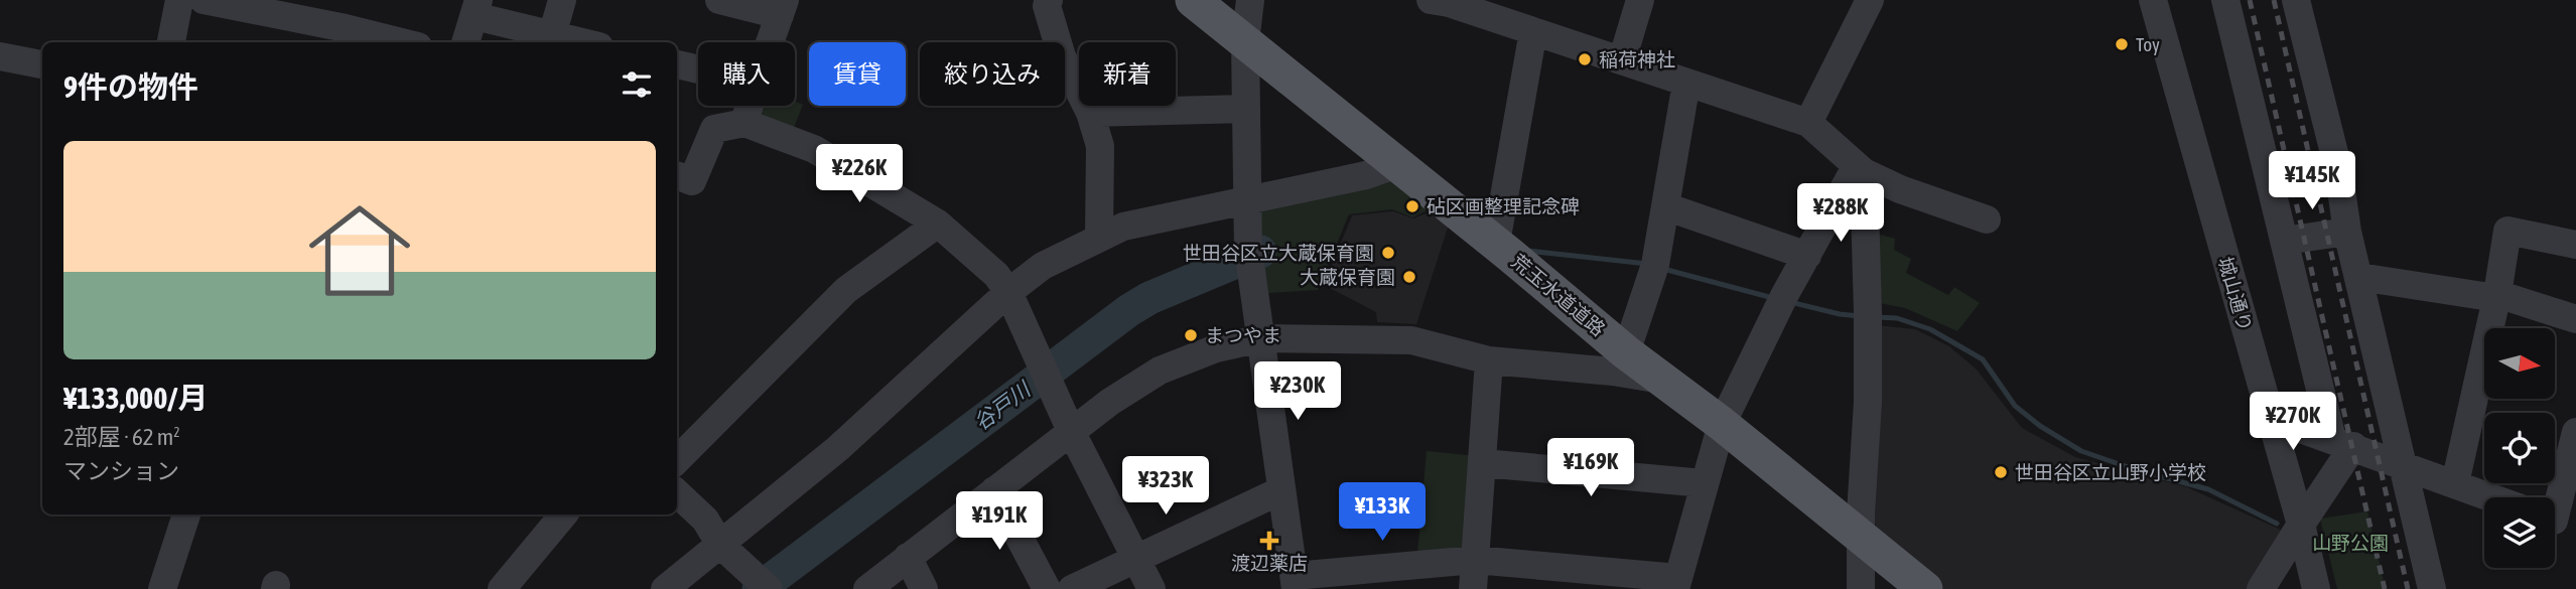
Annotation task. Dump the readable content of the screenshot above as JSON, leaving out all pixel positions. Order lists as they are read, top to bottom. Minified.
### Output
{"streets":{"main road":["荒玉水道道路"],"street":["城山通り"]},"water":["谷戸川"],"parks":["山野公園"],"places":{"other":["Toy","稲荷神社","砧区画整理記念碑","世田谷区立大蔵保育園","大蔵保育園","まつやま","世田谷区立山野小学校"],"health":["渡辺薬店"]},"north":"right","page":{"chip":["購入","賃貸","絞り込み","新着"],"heading":"9件の物件","list":[{"name":"¥133,000/月","note":"2部屋 · 62 m² · マンション"}],"price":["¥226K","¥145K","¥288K","¥230K","¥270K","¥169K","¥323K","¥133K","¥191K"]}}
